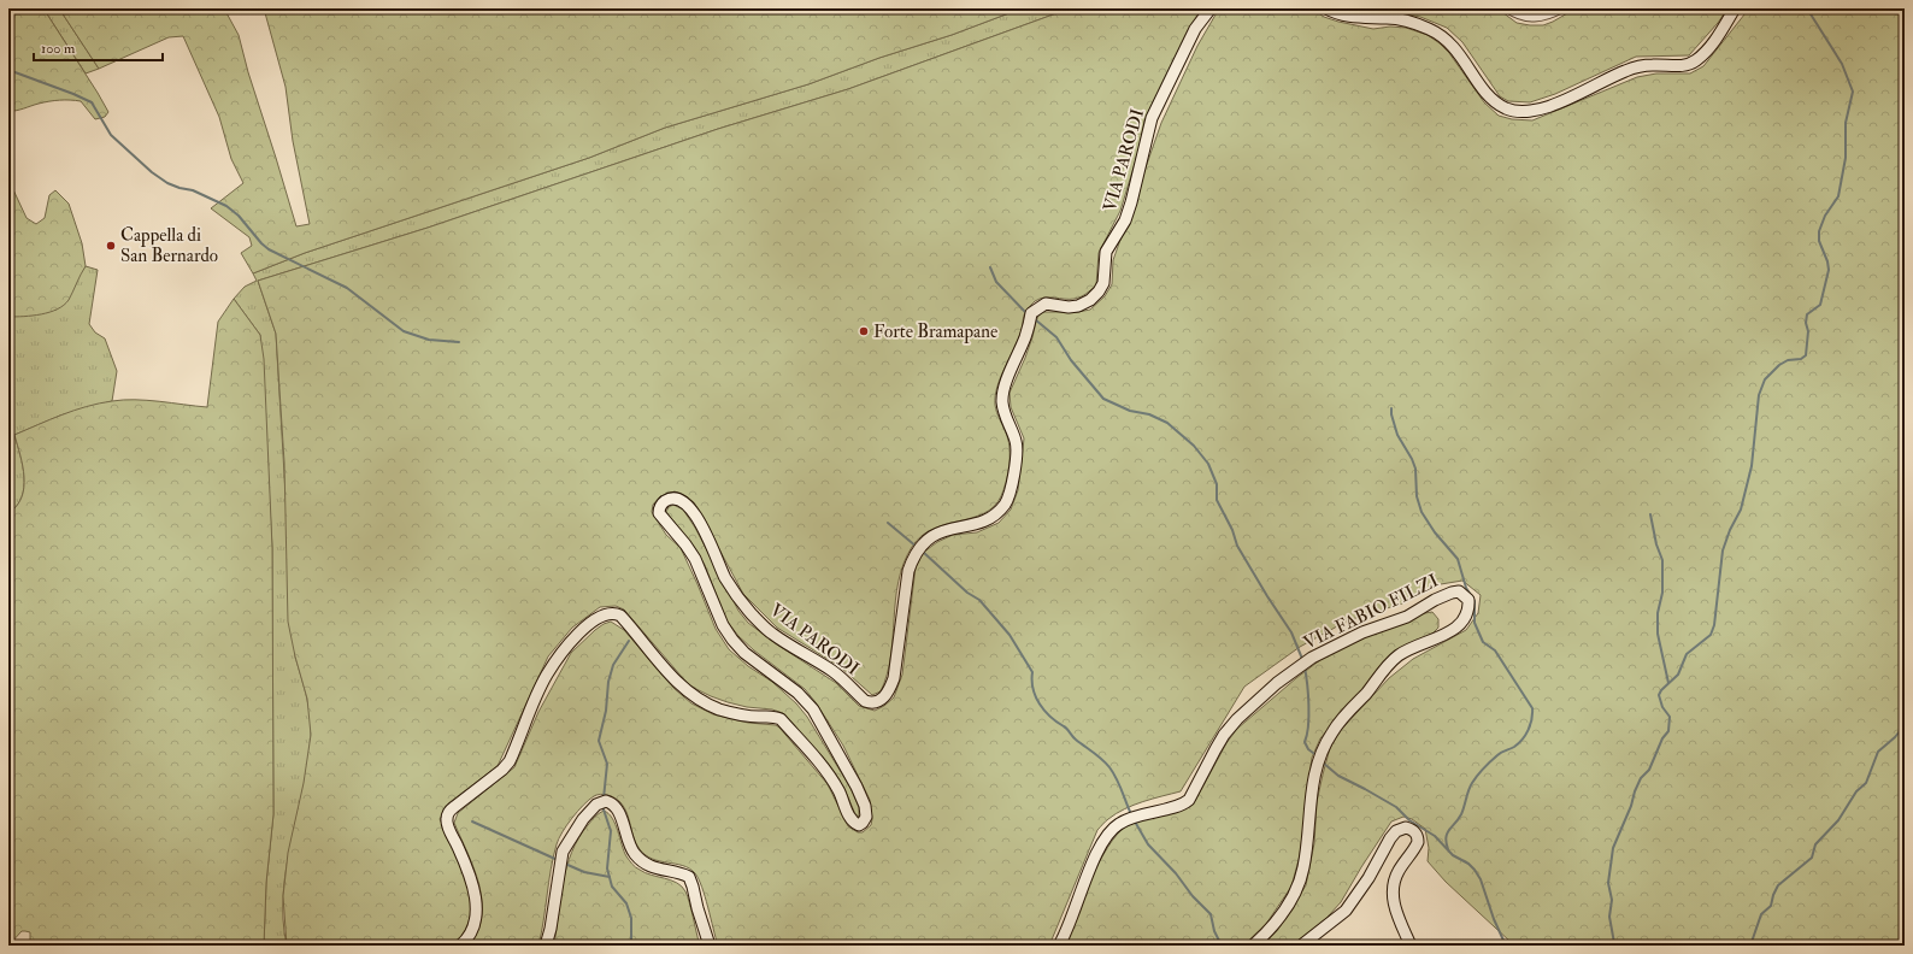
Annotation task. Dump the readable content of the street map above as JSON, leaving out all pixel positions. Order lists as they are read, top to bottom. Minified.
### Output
{"streets":{"street":["VIA PARODI","VIA FABIO FILZI"]},"places":["Cappella di San Bernardo","Forte Bramapane"],"scale_bar":"100 m"}
